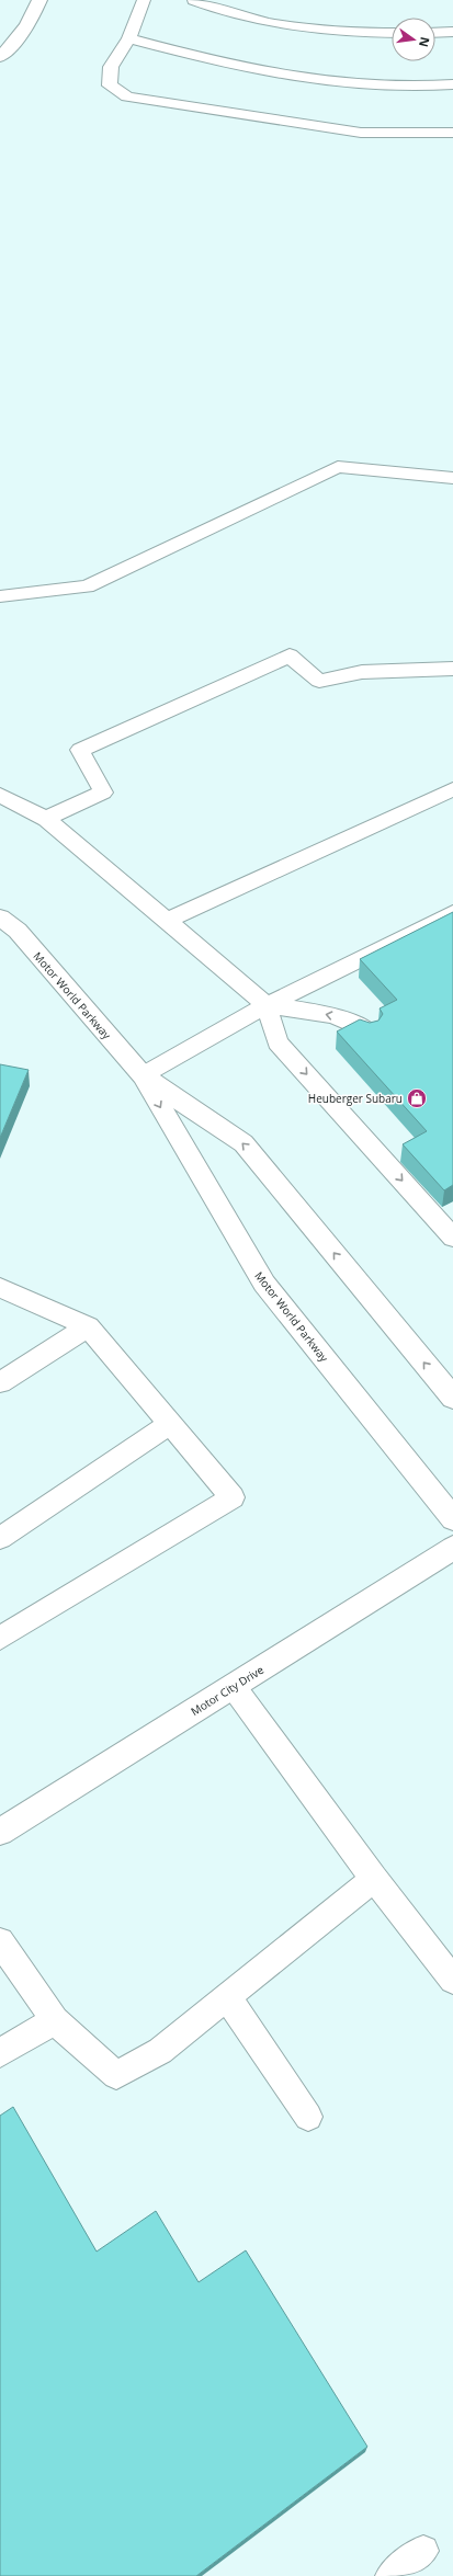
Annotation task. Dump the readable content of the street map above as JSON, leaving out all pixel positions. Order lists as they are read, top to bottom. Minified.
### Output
{"streets":{"street":["Motor World Parkway","Motor City Drive"]},"places":{"shop":["Heuberger Subaru"]},"north":"right"}
